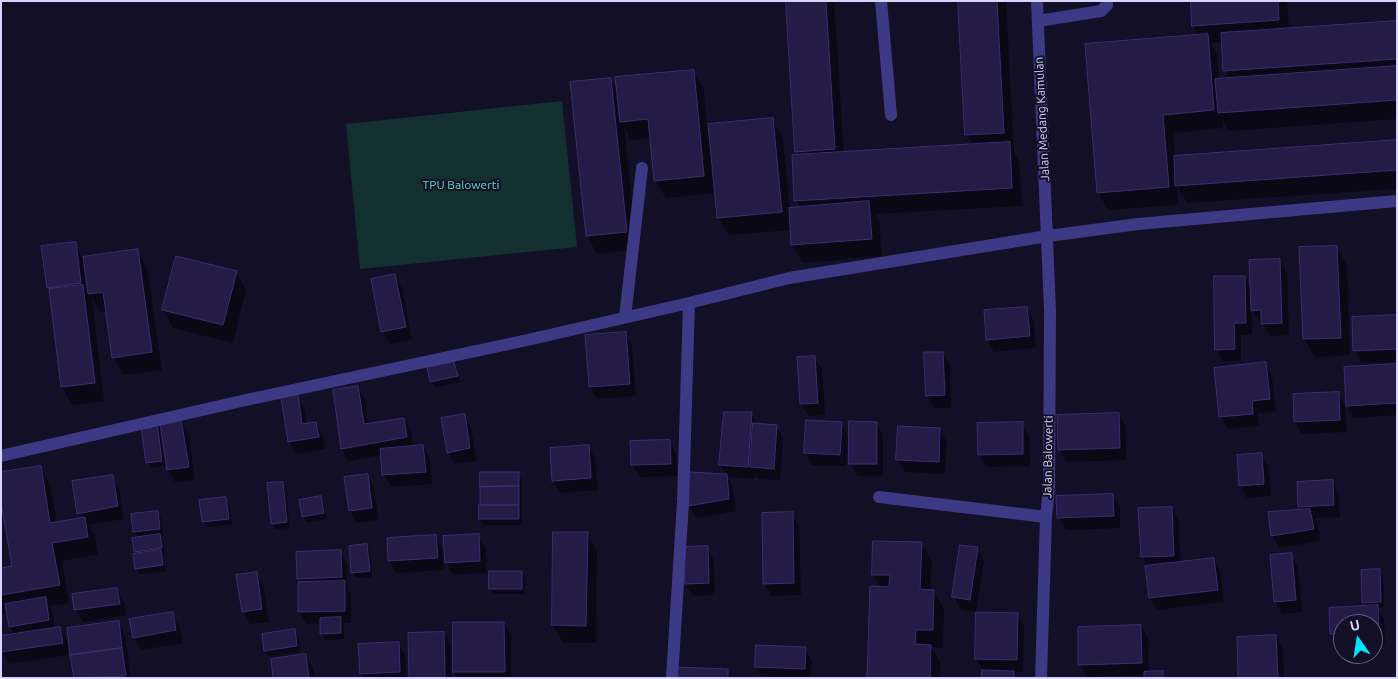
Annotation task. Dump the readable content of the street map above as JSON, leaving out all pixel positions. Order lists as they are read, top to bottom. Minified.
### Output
{"streets":{"street":["Jalan Medang Kamulan","Jalan Balowerti"]},"crossings":[["Jalan Medang Kamulan","Jalan Balowerti"]],"parks":["TPU Balowerti"],"north":"top"}
